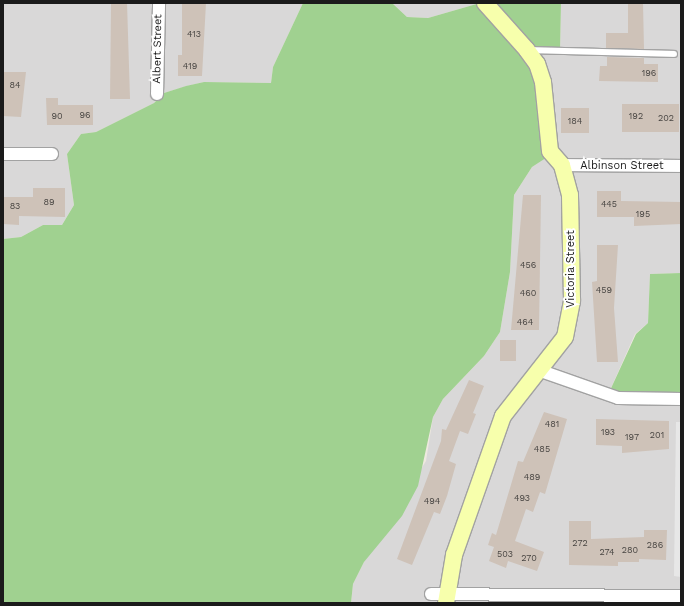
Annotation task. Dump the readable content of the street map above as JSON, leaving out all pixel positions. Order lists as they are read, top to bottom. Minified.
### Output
{"streets":{"street":["Albert Street","Albinson Street","Victoria Street"]},"crossings":[["Albinson Street","Victoria Street"]],"house_numbers":["413","419","196","84","96","90","192","202","184","89","445","83","195","456","459","460","464","481","193","201","197","485","489","493","494","272","286","280","274","503","270"]}
